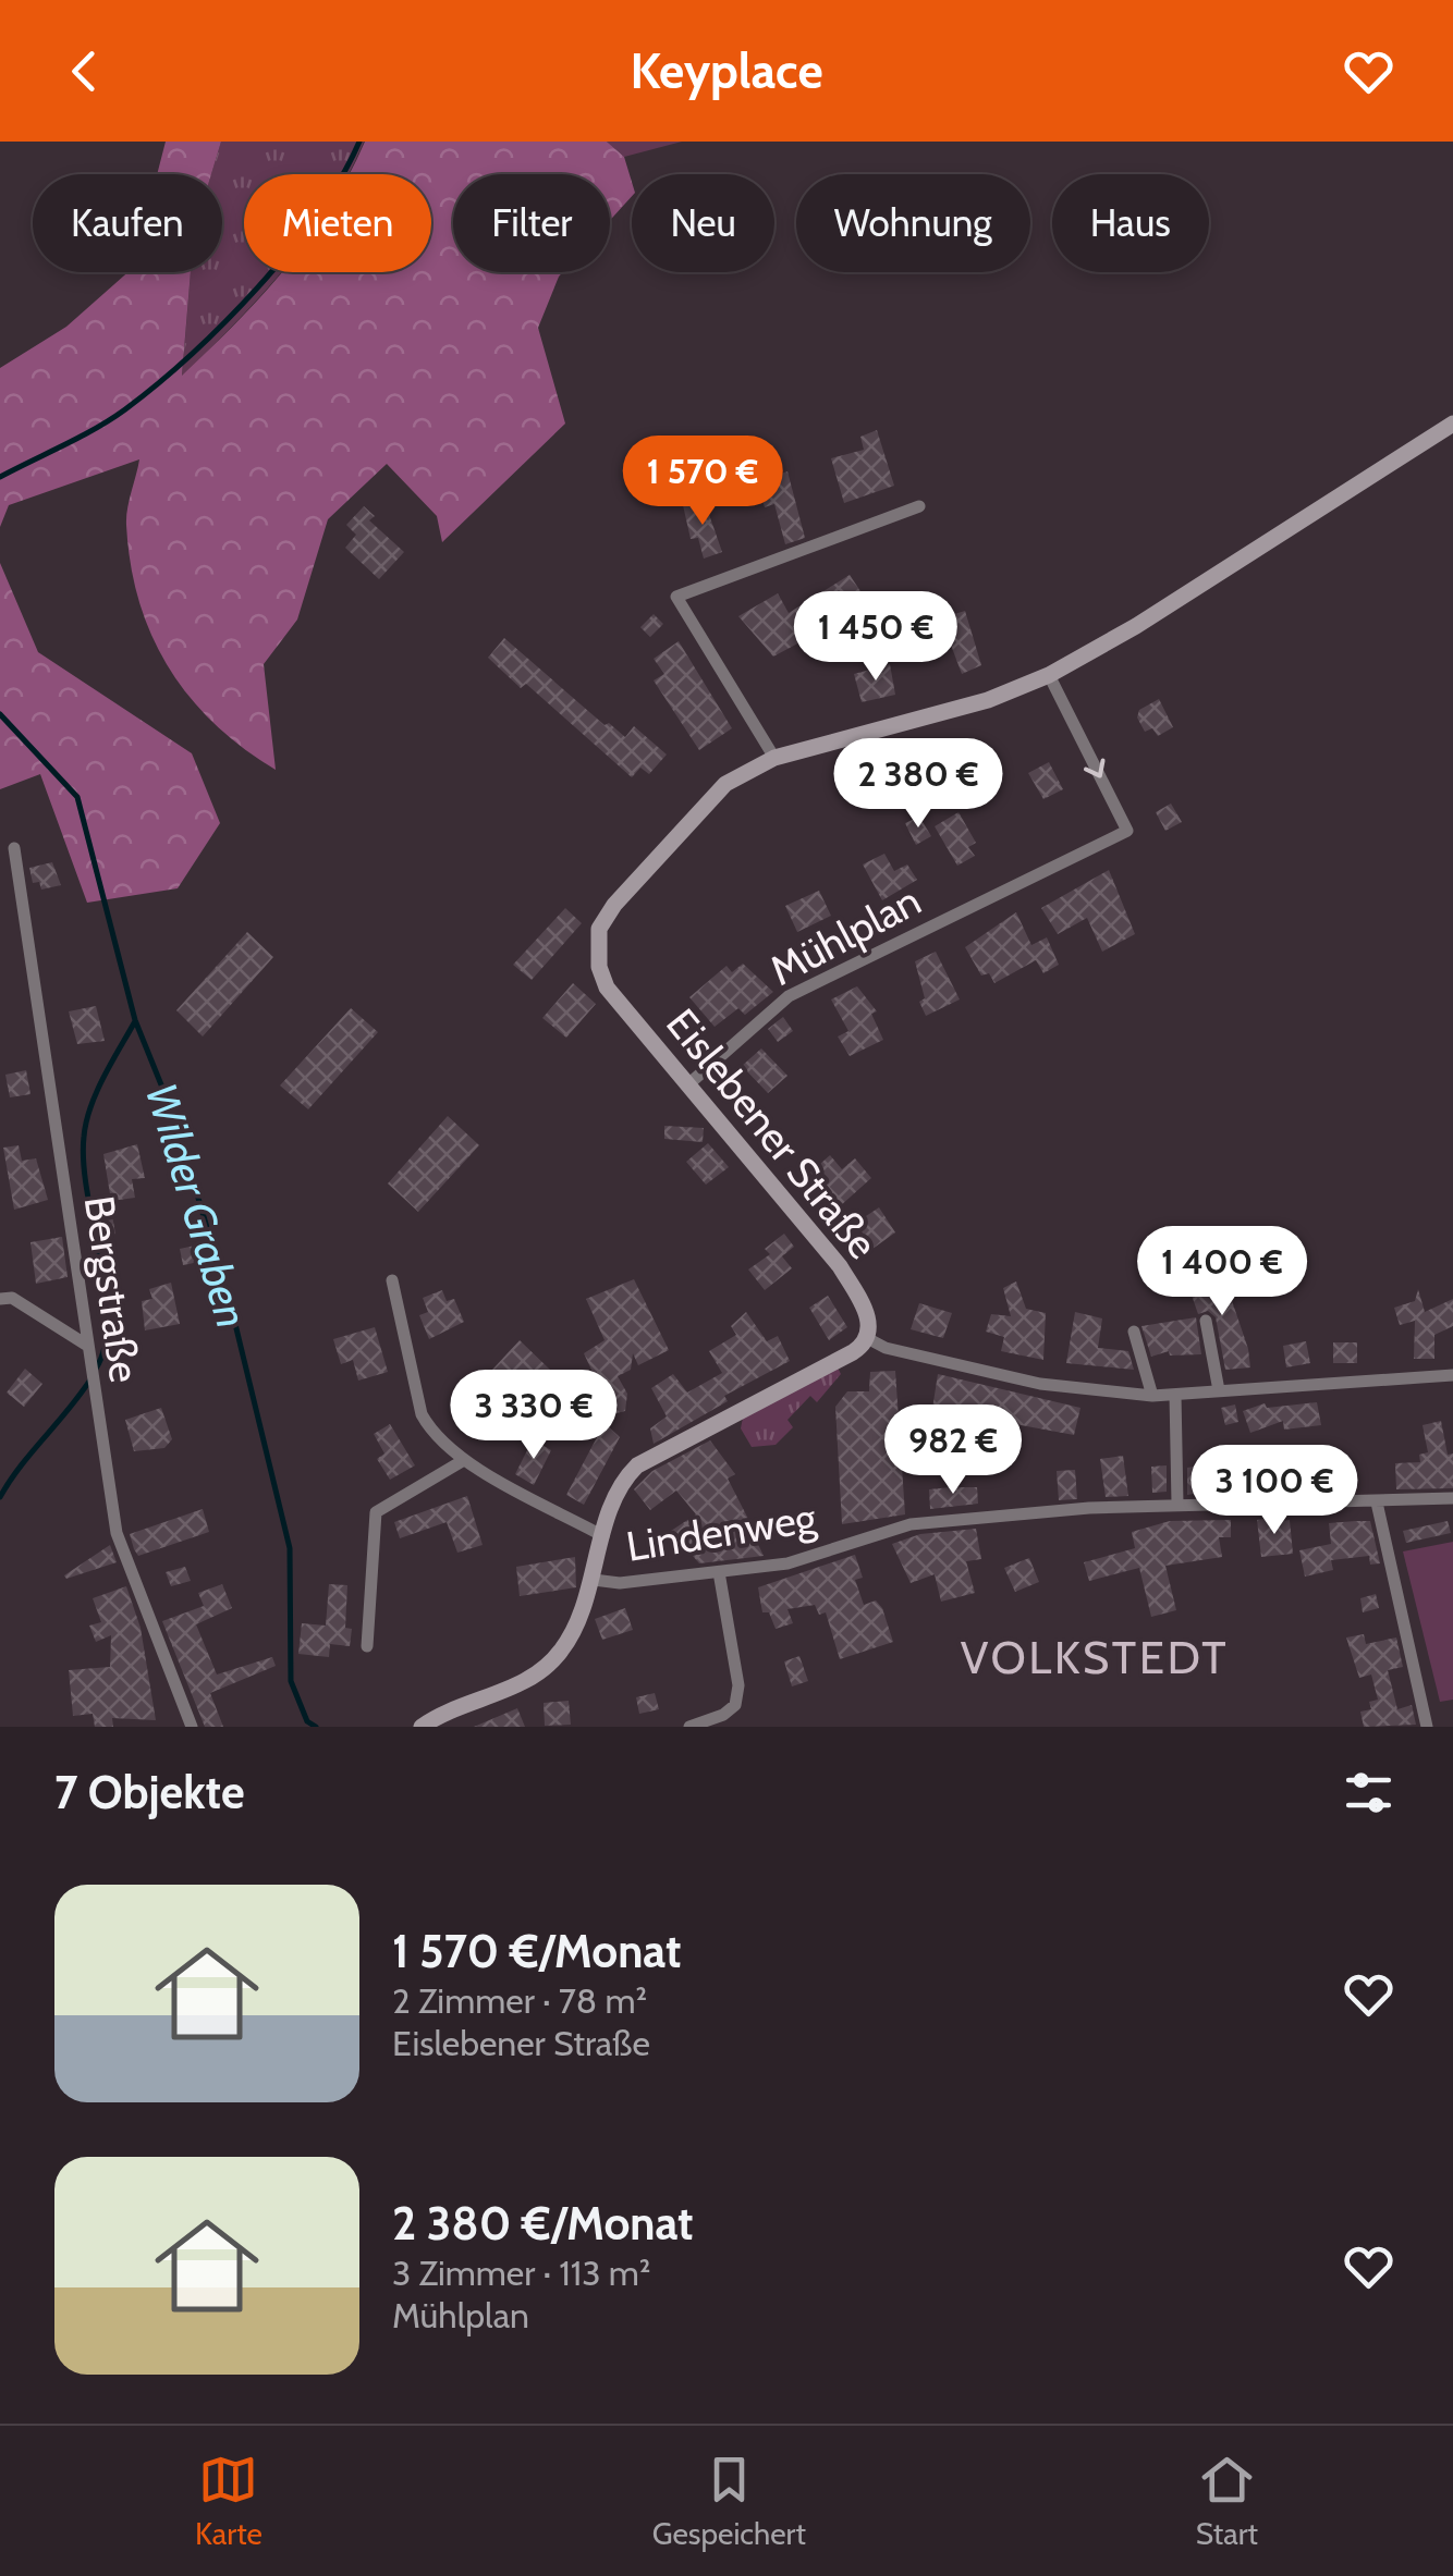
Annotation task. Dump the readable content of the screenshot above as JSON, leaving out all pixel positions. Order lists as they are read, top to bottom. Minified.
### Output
{"streets":{"main road":["Eislebener Straße"],"street":["Mühlplan","Bergstraße","Lindenweg"]},"crossings":[["Mühlplan","Eislebener Straße"]],"districts":["VOLKSTEDT"],"water":["Wilder Graben"],"page":{"header":"Keyplace","chip":["Kaufen","Mieten","Filter","Neu","Wohnung","Haus"],"price":["1 570 €","1 450 €","2 380 €","1 400 €","3 330 €","982 €","3 100 €"],"heading":"7 Objekte","list":[{"name":"1 570 €/Monat","note":"2 Zimmer · 78 m² · Eislebener Straße"},{"name":"2 380 €/Monat","note":"3 Zimmer · 113 m² · Mühlplan"}],"tabs":["Karte","Gespeichert","Start"]}}
